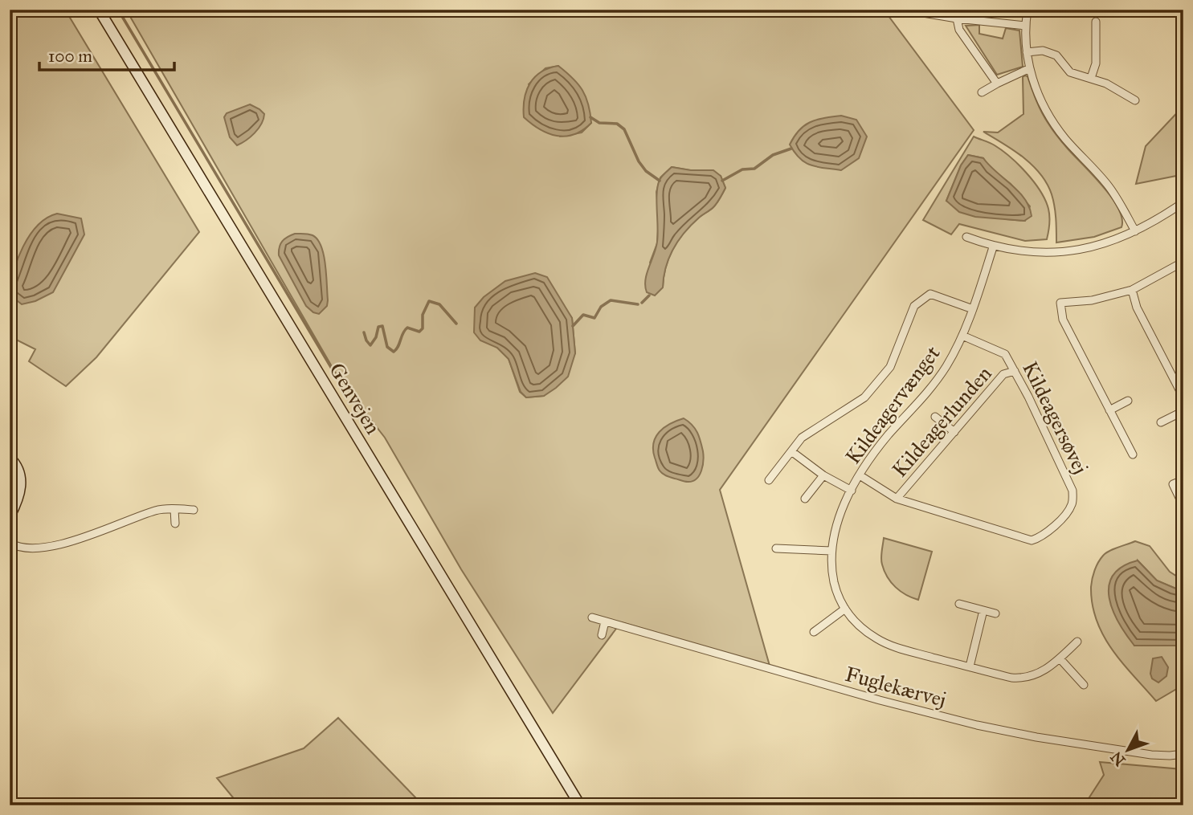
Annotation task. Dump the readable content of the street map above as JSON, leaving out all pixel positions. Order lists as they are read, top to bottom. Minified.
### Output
{"streets":{"street":["Genvejen","Kildeagervænget","Kildeagersøvej","Kildeagerlunden","Fuglekærvej"]},"crossings":[["Kildeagervænget","Kildeagersøvej"],["Kildeagersøvej","Kildeagerlunden"]],"scale_bar":"100 m","north":"bottom left"}
